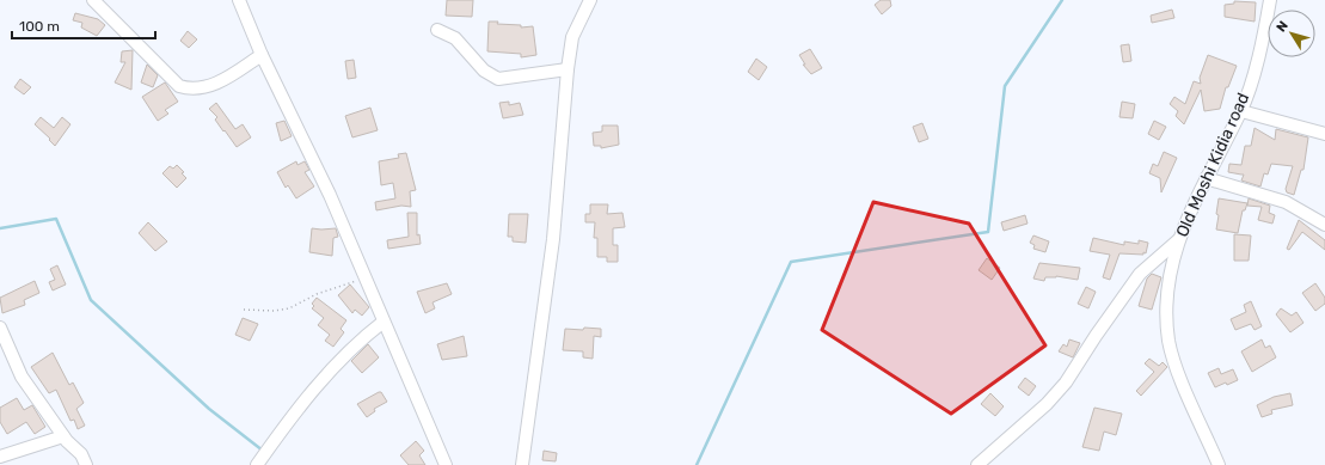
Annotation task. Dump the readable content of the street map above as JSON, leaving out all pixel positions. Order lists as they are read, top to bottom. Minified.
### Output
{"streets":{"street":["Old Moshi Kidia road"]},"scale_bar":"100 m","north":"top left"}
